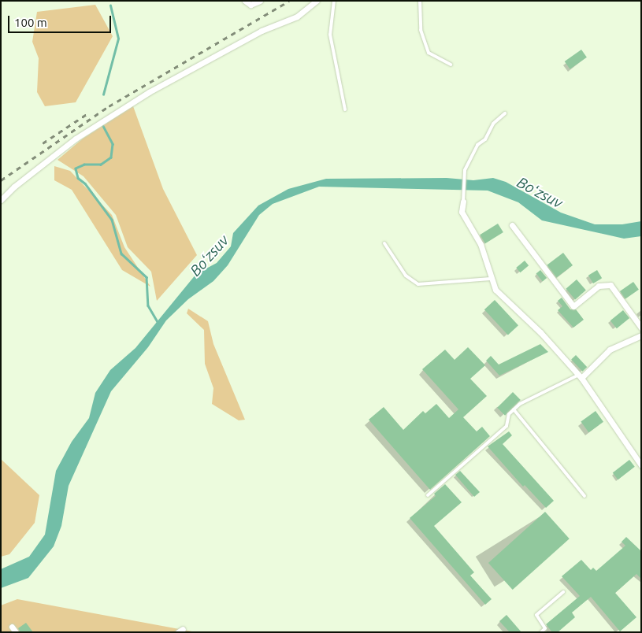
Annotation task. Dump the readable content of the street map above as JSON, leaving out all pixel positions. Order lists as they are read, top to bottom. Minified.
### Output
{"water":["Boʻzsuv"],"scale_bar":"100 m"}
